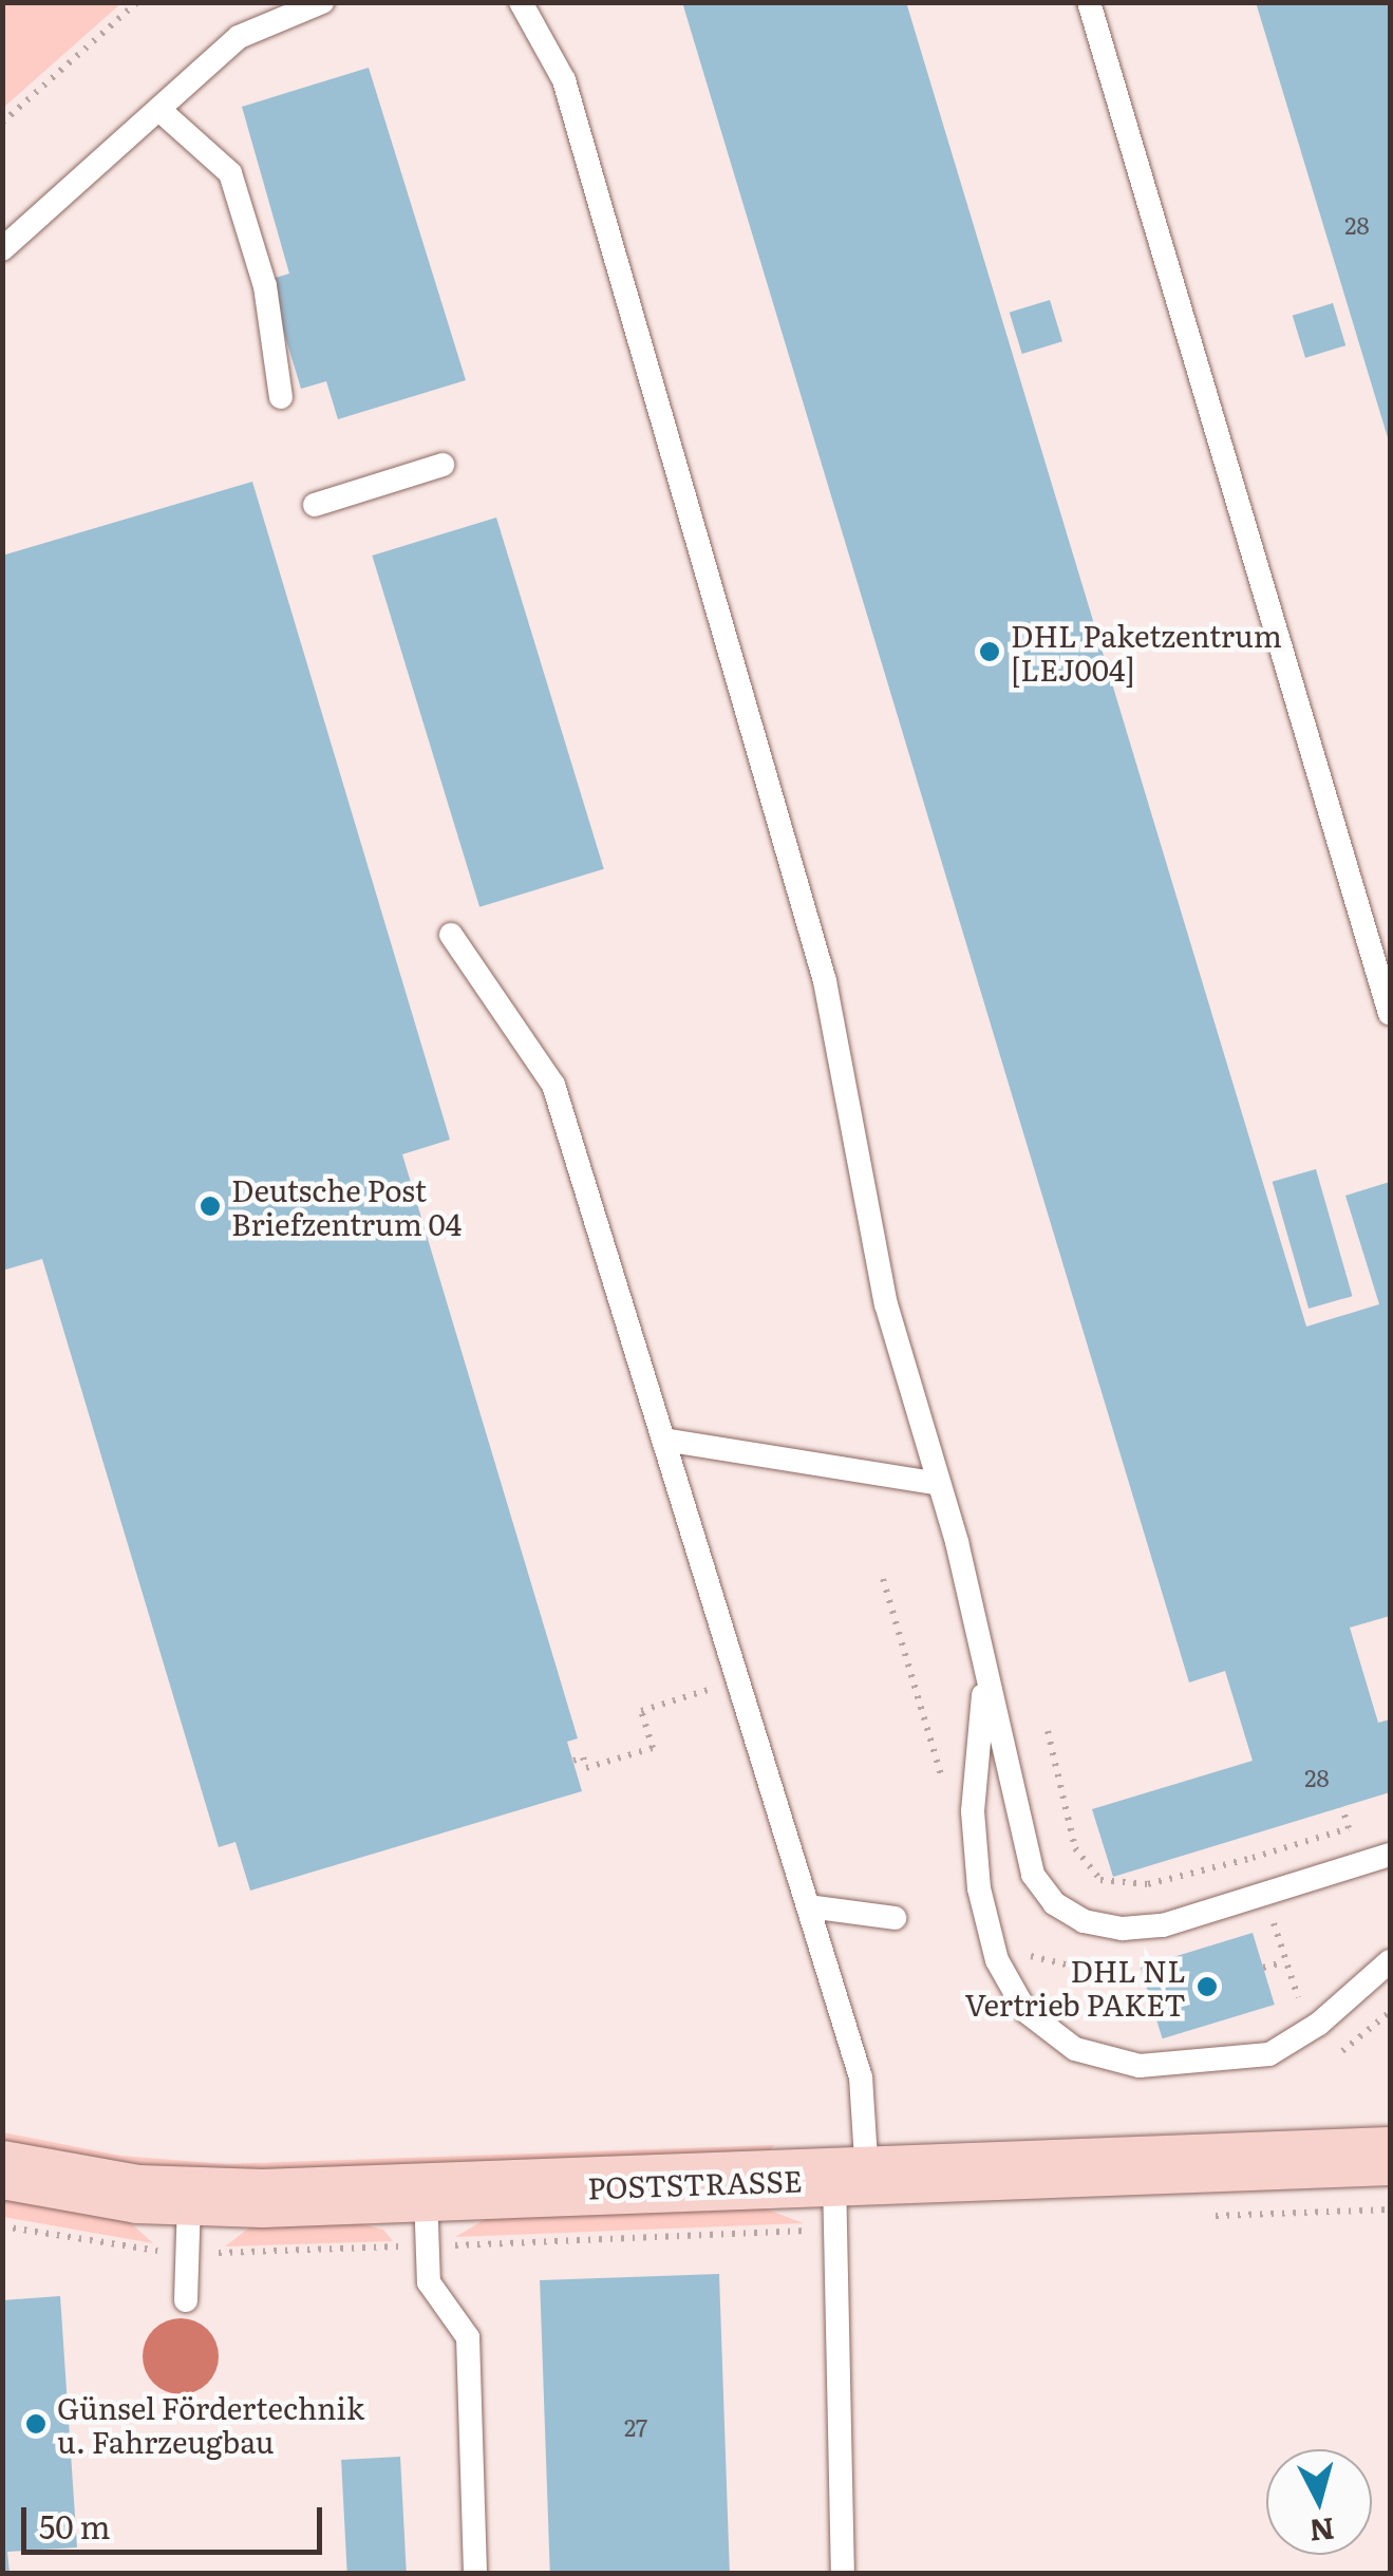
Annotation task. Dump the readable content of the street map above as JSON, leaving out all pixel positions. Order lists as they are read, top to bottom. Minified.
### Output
{"streets":{"street":["POSTSTRASSE"]},"places":["DHL Paketzentrum [LEJ004]","Deutsche Post Briefzentrum 04","DHL NL Vertrieb PAKET","Günsel Fördertechnik u. Fahrzeugbau"],"house_numbers":["28","28","27"],"scale_bar":"50 m","north":"bottom"}
